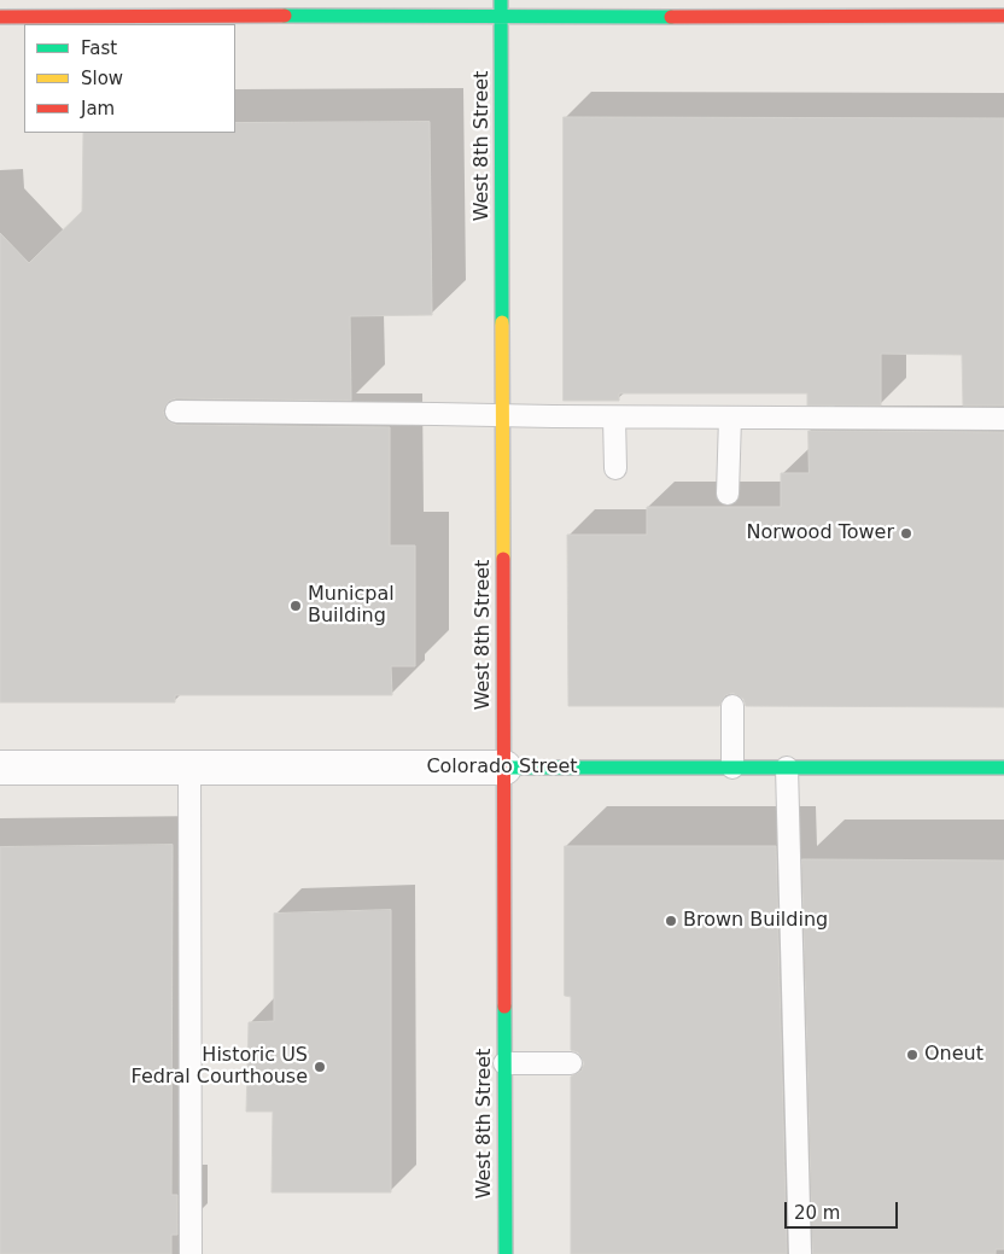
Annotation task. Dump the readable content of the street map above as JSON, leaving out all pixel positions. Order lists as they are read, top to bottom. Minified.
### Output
{"streets":{"main road":["West 8th Street","Colorado Street"]},"crossings":[["West 8th Street","Colorado Street"]],"places":["Norwood Tower","Municpal Building","Brown Building","Oneut","Historic US Fedral Courthouse"],"legend":["Fast","Slow","Jam"],"scale_bar":"20 m"}
